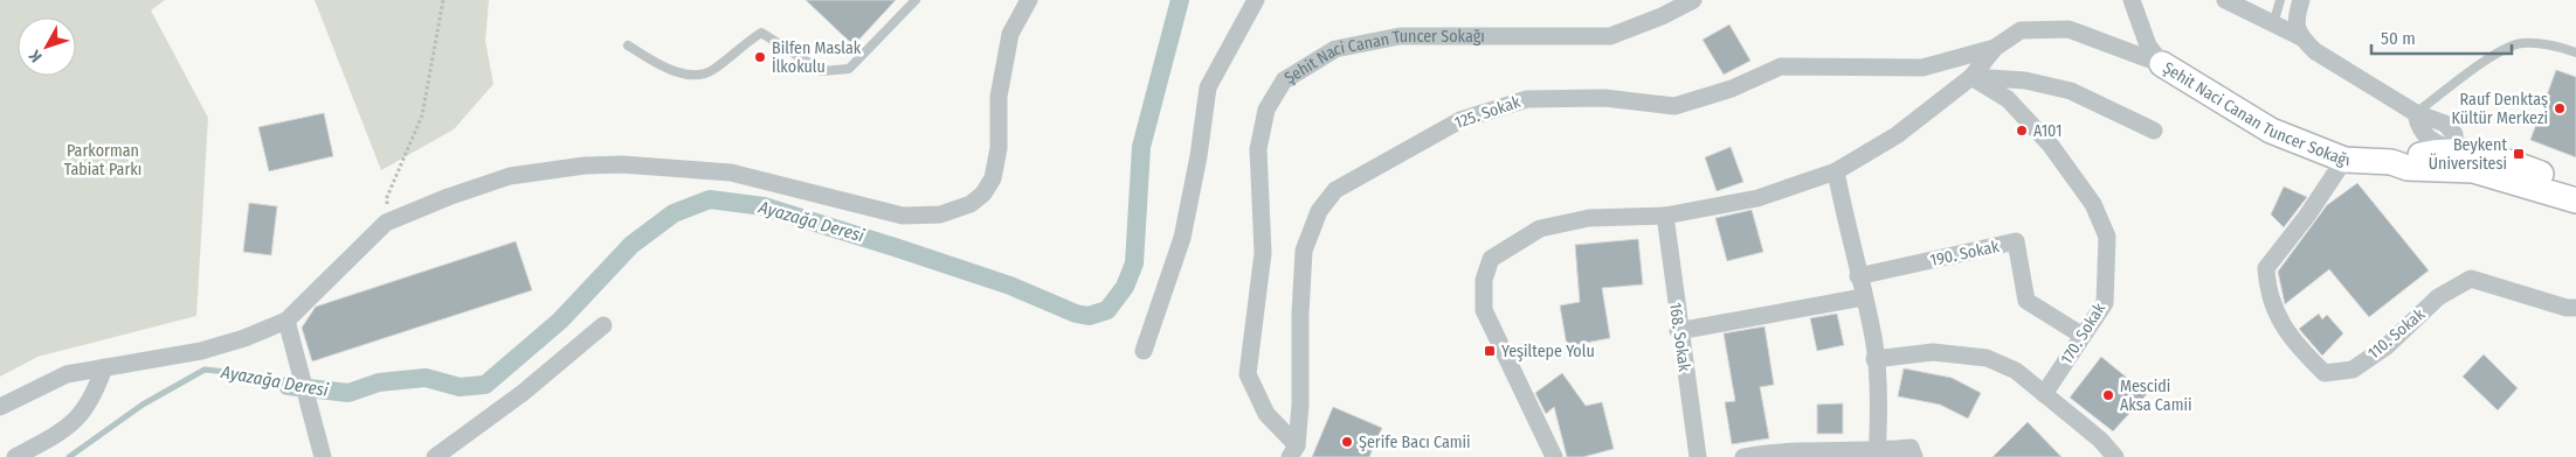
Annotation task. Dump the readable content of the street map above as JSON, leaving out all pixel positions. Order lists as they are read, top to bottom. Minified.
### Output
{"streets":{"street":["Şehit Naci Canan Tuncer Sokağı","125. Sokak","190. Sokak","170. Sokak","110. Sokak","168. Sokak"]},"crossings":[["Şehit Naci Canan Tuncer Sokağı","125. Sokak"],["Şehit Naci Canan Tuncer Sokağı","110. Sokak"],["190. Sokak","170. Sokak"]],"water":["Ayazağa Deresi"],"parks":["Parkorman Tabiat Parkı"],"places":{"other":["Bilfen Maslak İlkokulu","Rauf Denktaş Kültür Merkezi","A101","Mescidi Aksa Camii","Şerife Bacı Camii"],"transit":["Beykent Üniversitesi","Yeşiltepe Yolu"]},"scale_bar":"50 m","north":"bottom left"}
